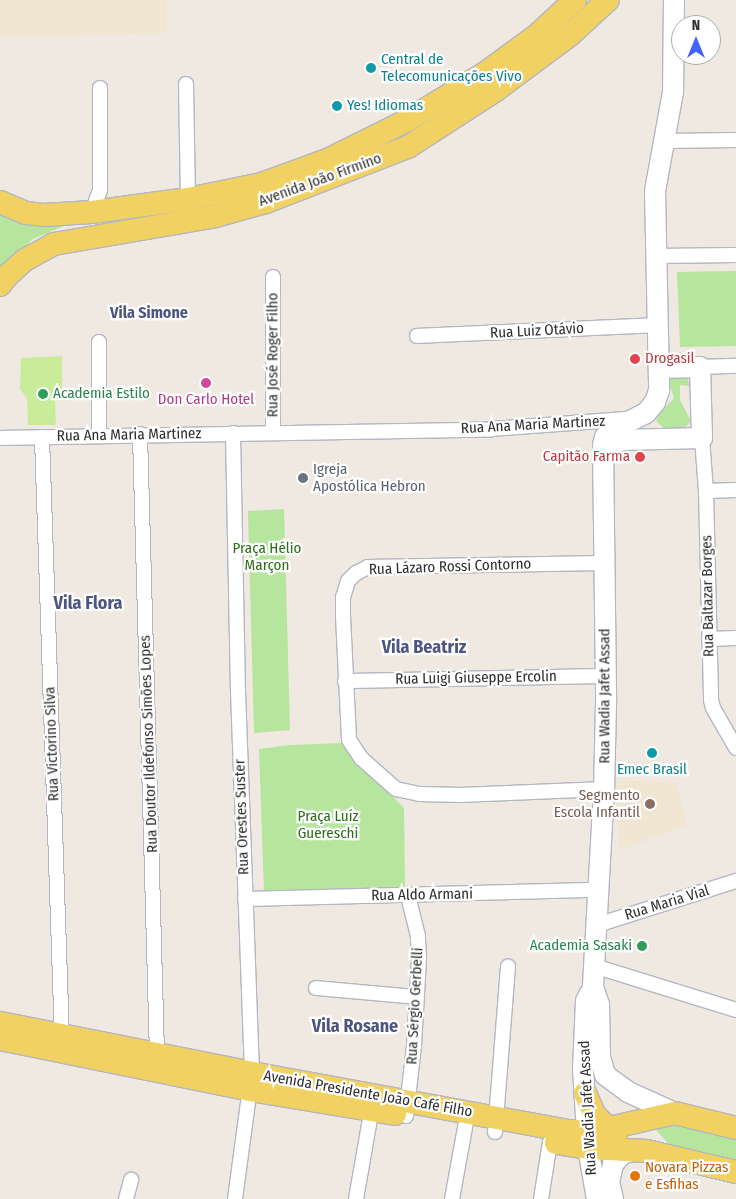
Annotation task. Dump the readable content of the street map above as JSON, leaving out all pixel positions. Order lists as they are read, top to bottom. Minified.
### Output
{"streets":{"main road":["Avenida João Firmino","Avenida Presidente João Café Filho"],"street":["Rua Luiz Otávio","Rua José Roger Filho","Rua Ana Maria Martinez","Rua Lázaro Rossi Contorno","Rua Baltazar Borges","Rua Luigi Giuseppe Ercolin","Rua Wadia Jafet Assad","Rua Victorino Silva","Rua Doutor Ildefonso Simões Lopes","Rua Orestes Suster","Rua Aldo Armani","Rua Maria Vial","Rua Sérgio Gerbelli"]},"crossings":[["Rua José Roger Filho","Rua Ana Maria Martinez"],["Rua Ana Maria Martinez","Rua Wadia Jafet Assad"],["Rua Ana Maria Martinez","Rua Victorino Silva"],["Rua Ana Maria Martinez","Rua Doutor Ildefonso Simões Lopes"],["Rua Ana Maria Martinez","Rua Orestes Suster"],["Rua Lázaro Rossi Contorno","Rua Luigi Giuseppe Ercolin"],["Rua Lázaro Rossi Contorno","Rua Wadia Jafet Assad"],["Rua Luigi Giuseppe Ercolin","Rua Wadia Jafet Assad"],["Rua Wadia Jafet Assad","Rua Aldo Armani"],["Rua Wadia Jafet Assad","Rua Maria Vial"],["Rua Wadia Jafet Assad","Avenida Presidente João Café Filho"],["Rua Victorino Silva","Avenida Presidente João Café Filho"],["Rua Doutor Ildefonso Simões Lopes","Avenida Presidente João Café Filho"],["Rua Orestes Suster","Rua Aldo Armani"],["Rua Orestes Suster","Avenida Presidente João Café Filho"],["Rua Aldo Armani","Rua Sérgio Gerbelli"],["Rua Sérgio Gerbelli","Avenida Presidente João Café Filho"]],"districts":["Vila Simone","Vila Flora","Vila Beatriz","Vila Rosane"],"parks":["Praça Hélio Marçon","Praça Luíz Guereschi"],"places":["Central de Telecomunicações Vivo","Yes! Idiomas","Drogasil","Don Carlo Hotel","Academia Estilo","Capitão Farma","Igreja Apostólica Hebron","Emec Brasil","Segmento Escola Infantil","Academia Sasaki","Novara Pizzas e Esfihas"],"north":"top"}
